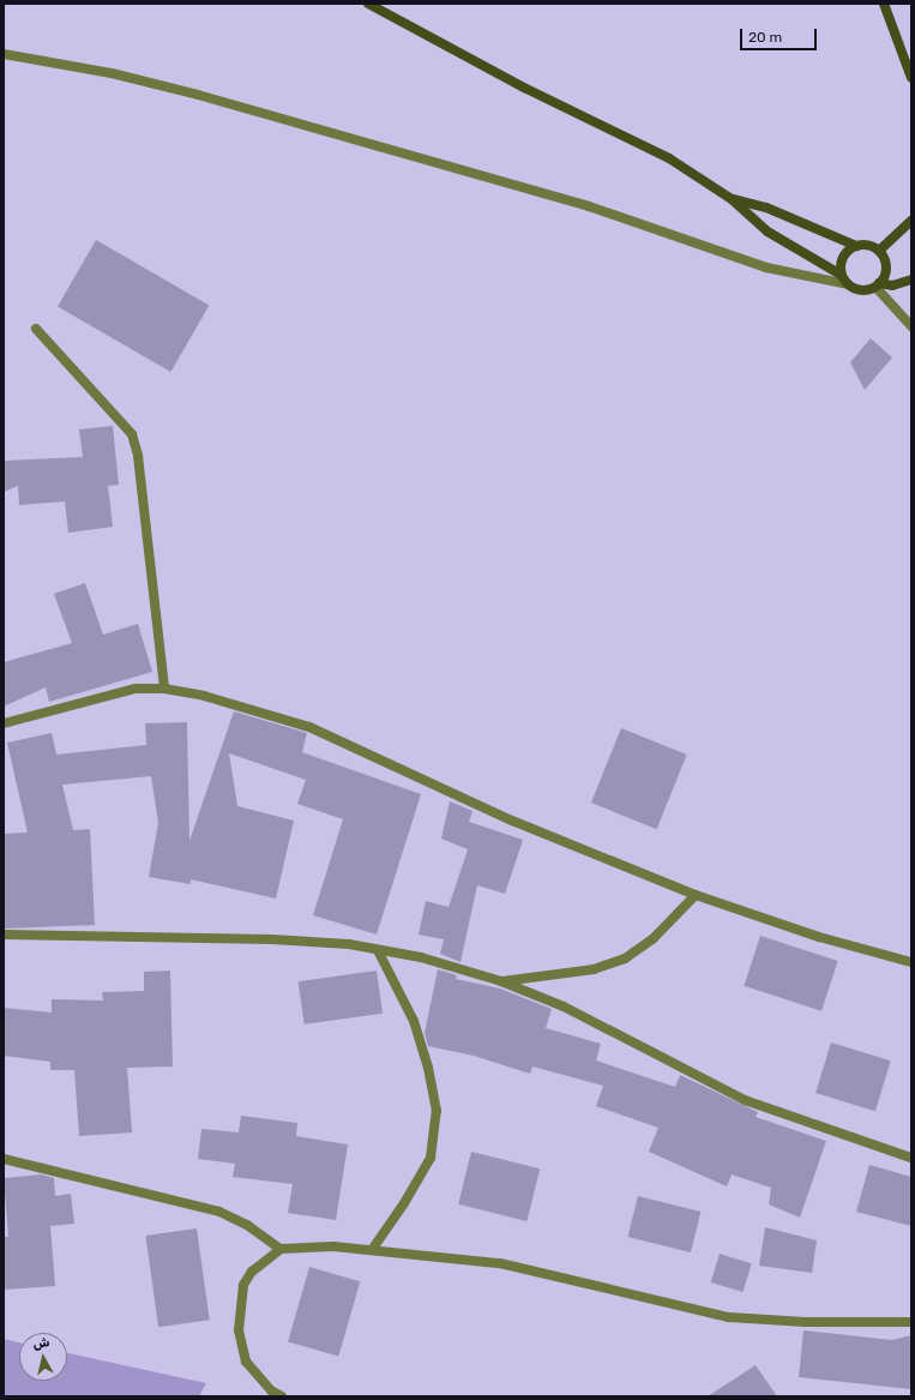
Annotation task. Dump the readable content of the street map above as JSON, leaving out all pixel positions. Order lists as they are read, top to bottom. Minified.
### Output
{"scale_bar":"20 m","north":"top"}
